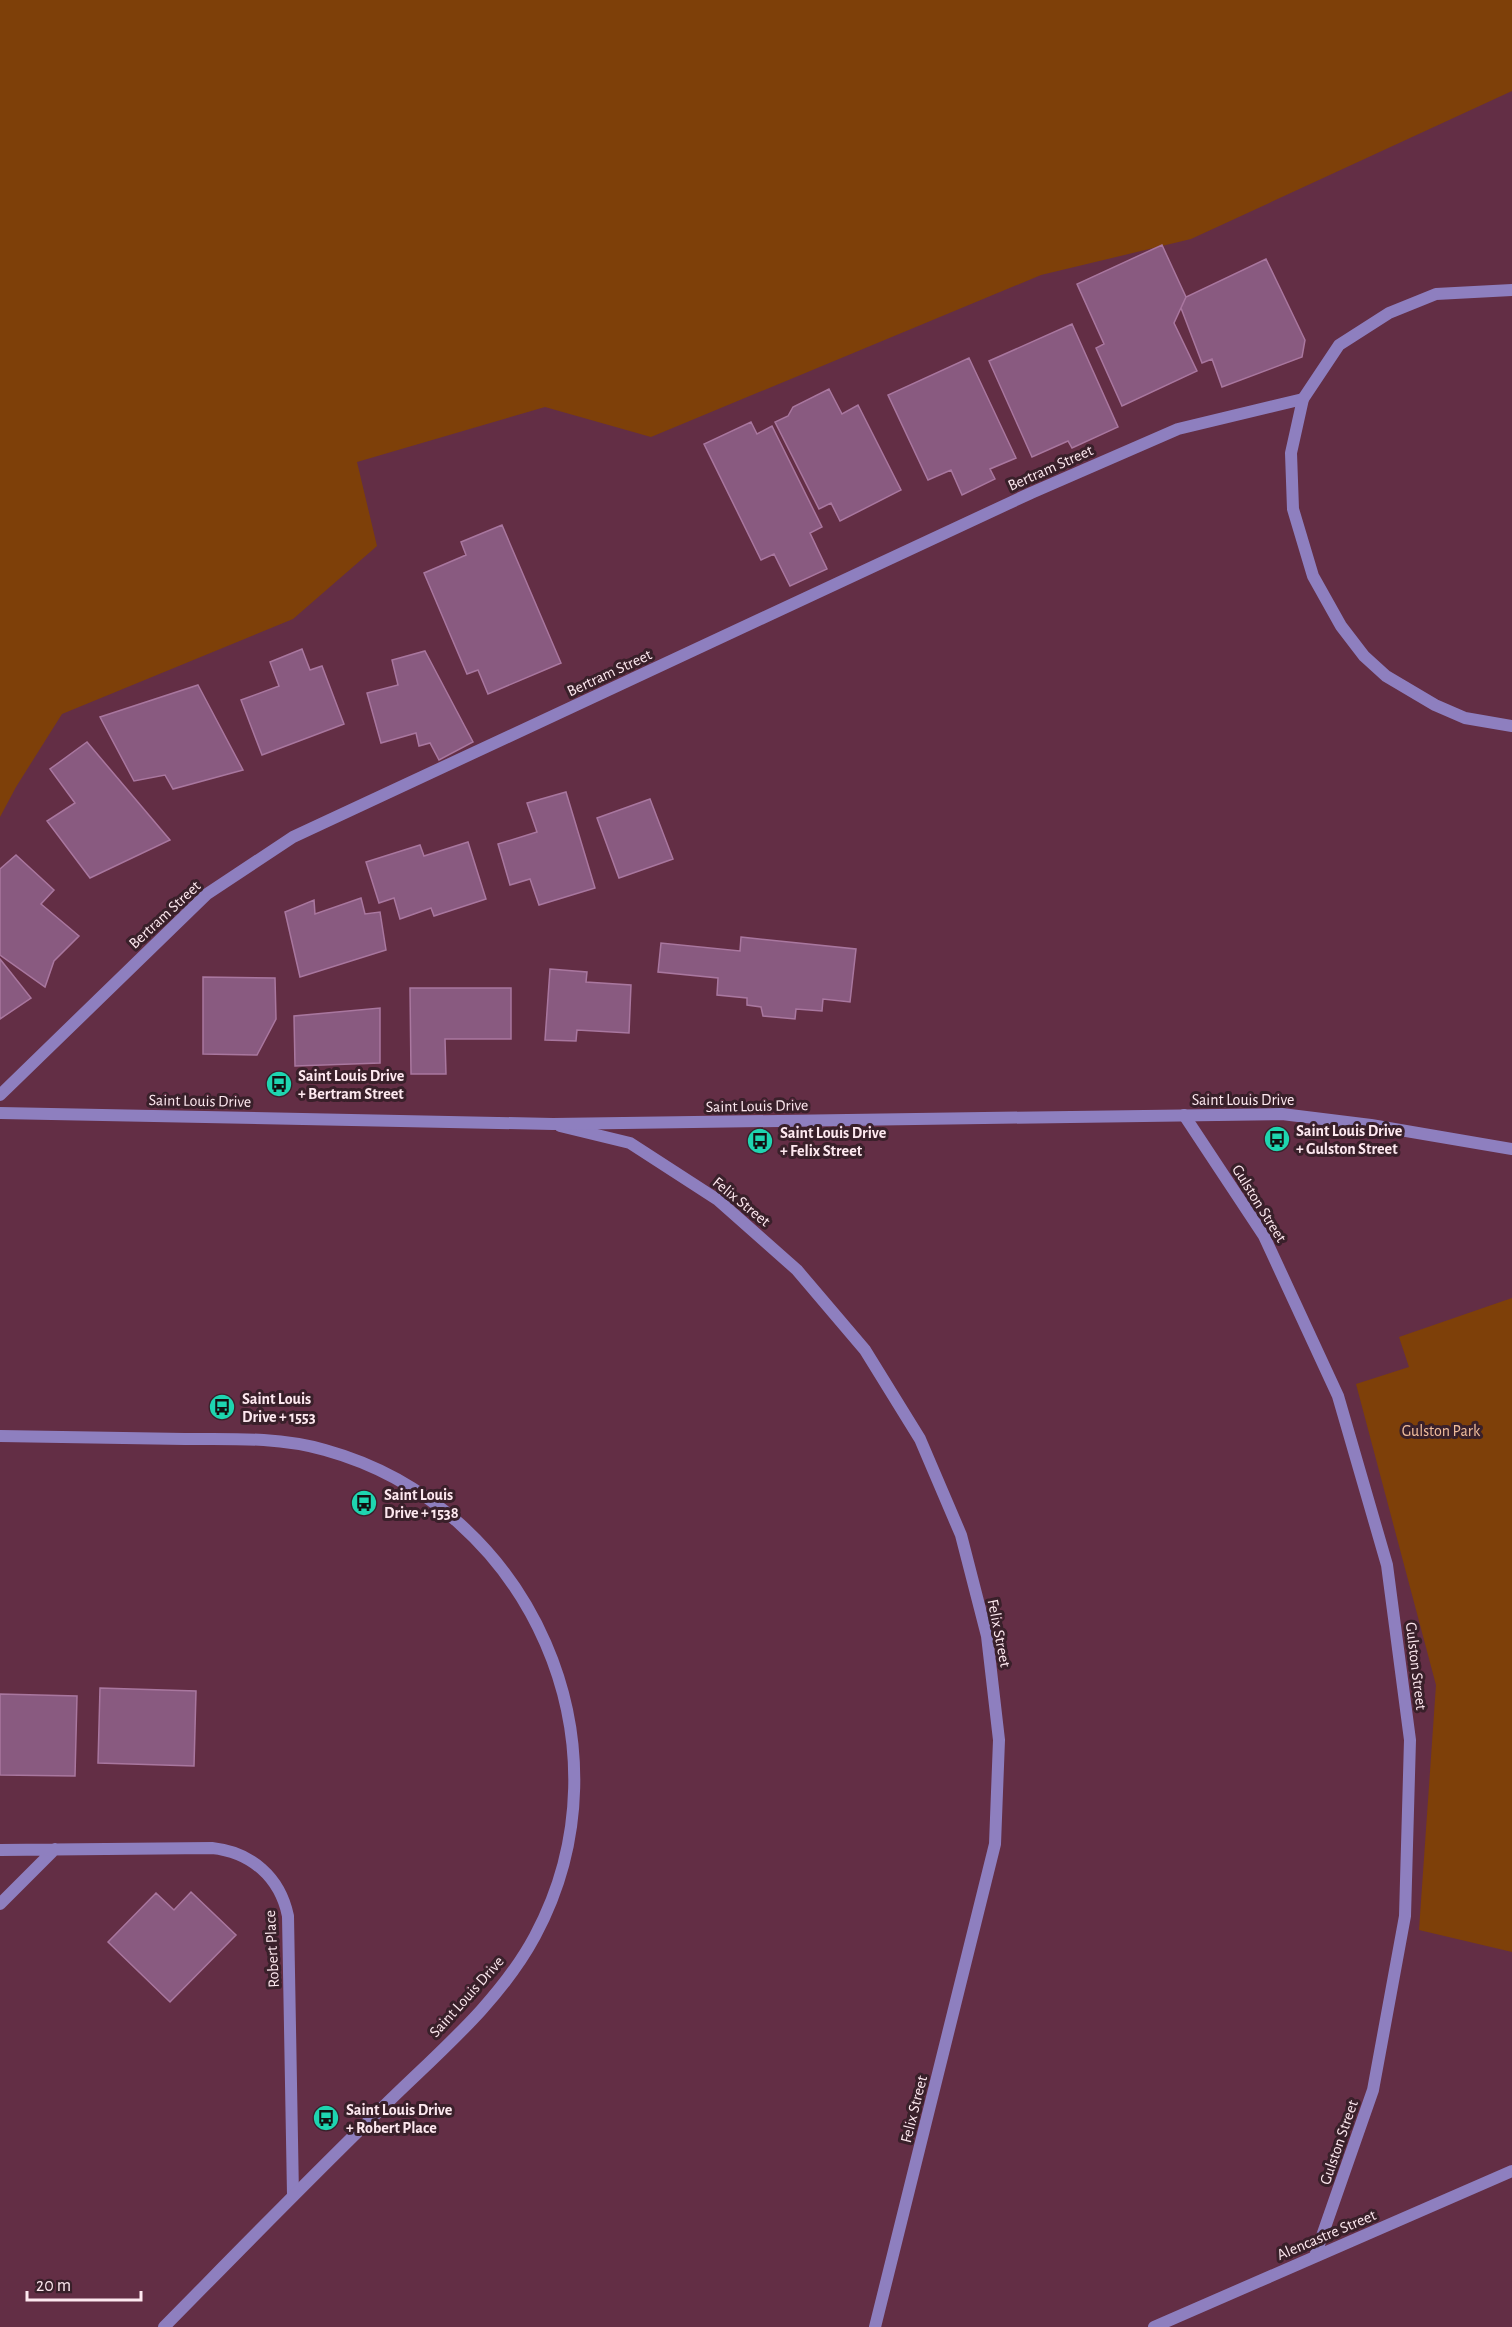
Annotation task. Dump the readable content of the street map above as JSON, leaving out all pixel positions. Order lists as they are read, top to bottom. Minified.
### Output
{"streets":{"street":["Bertram Street","Saint Louis Drive","Felix Street","Gulston Street","Robert Place","Alencastre Street"]},"crossings":[["Saint Louis Drive","Felix Street"],["Saint Louis Drive","Gulston Street"],["Saint Louis Drive","Robert Place"],["Gulston Street","Alencastre Street"]],"parks":["Gulston Park"],"places":{"bus stop":["Saint Louis Drive + Bertram Street","Saint Louis Drive + Gulston Street","Saint Louis Drive + Felix Street","Saint Louis Drive + 1553","Saint Louis Drive + 1538","Saint Louis Drive + Robert Place"]},"scale_bar":"20 m"}
